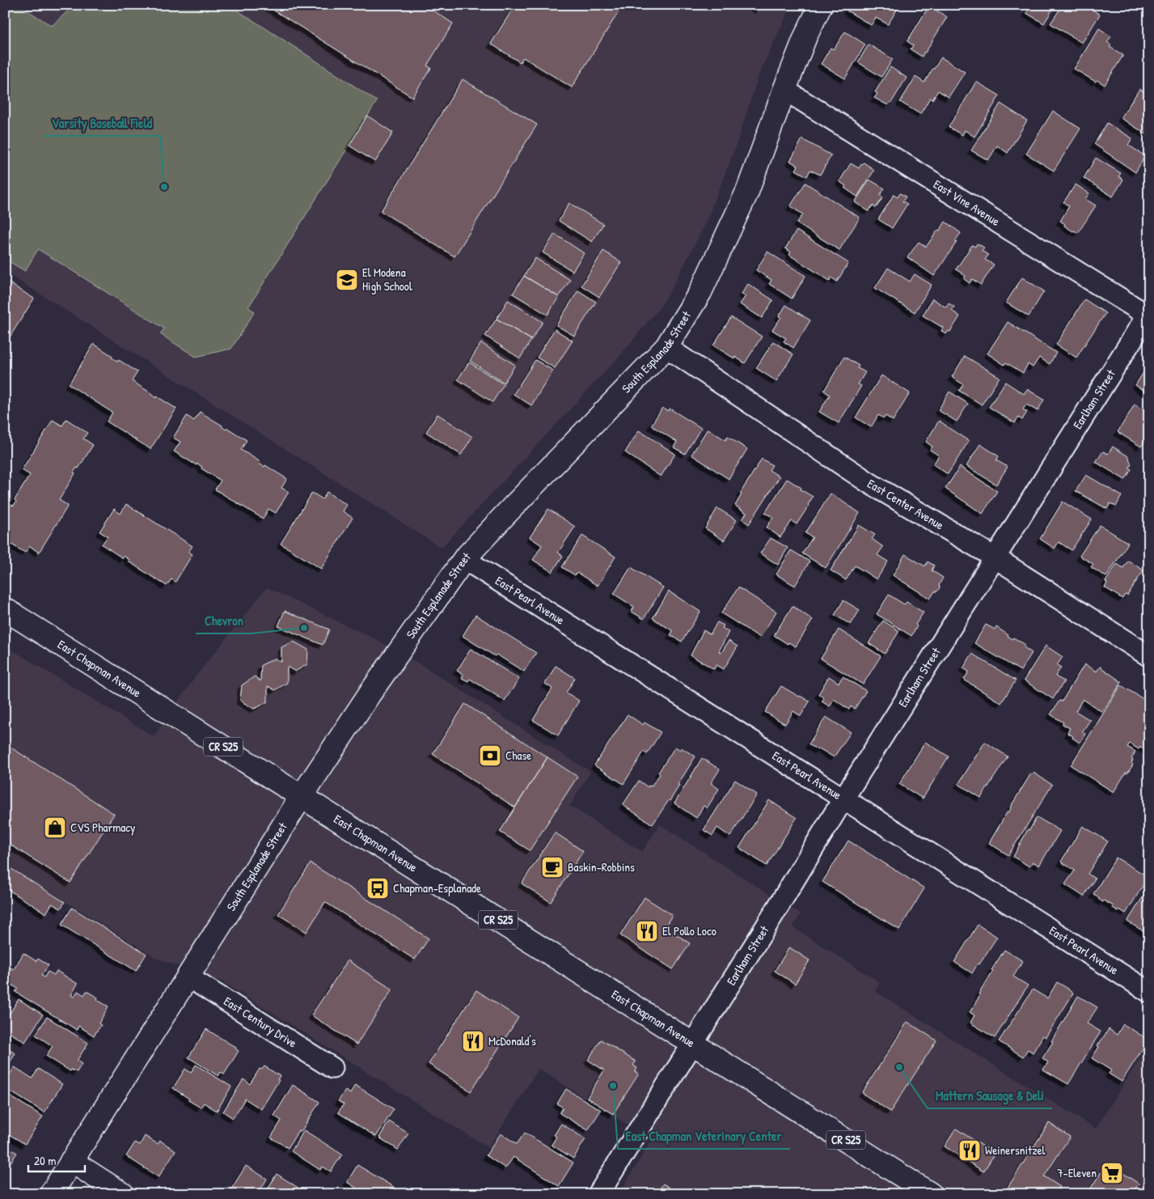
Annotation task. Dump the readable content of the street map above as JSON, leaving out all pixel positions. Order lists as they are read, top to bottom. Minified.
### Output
{"streets":{"main road":["South Esplanade Street","East Chapman Avenue","CR S25"],"street":["East Vine Avenue","Earlham Street","East Center Avenue","East Pearl Avenue","East Century Drive"]},"crossings":[["East Vine Avenue","South Esplanade Street"],["East Vine Avenue","Earlham Street"],["South Esplanade Street","East Center Avenue"],["South Esplanade Street","East Pearl Avenue"],["South Esplanade Street","East Chapman Avenue"],["South Esplanade Street","East Century Drive"],["Earlham Street","East Center Avenue"],["Earlham Street","East Pearl Avenue"],["Earlham Street","East Chapman Avenue"]],"places":{"other":["Varsity Baseball Field","Chevron","Mattern Sausage & Deli","East Chapman Veterinary Center"],"school or university":["El Modena High School"],"bank":["Chase"],"shop":["CVS Pharmacy"],"cafe":["Baskin-Robbins"],"bus stop":["Chapman-Esplanade"],"restaurant":["El Pollo Loco","McDonald's","Weinersnitzel"],"supermarket":["7-Eleven"]},"scale_bar":"20 m"}
